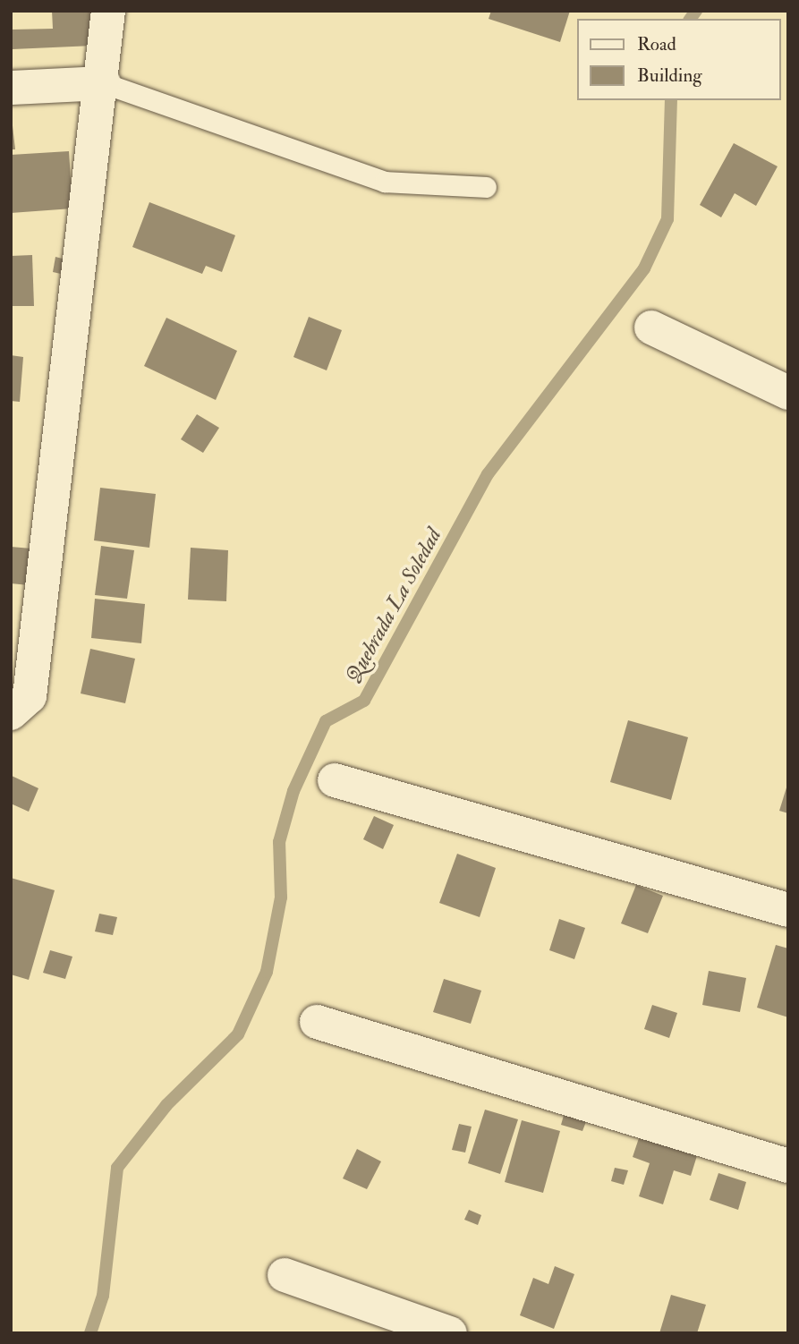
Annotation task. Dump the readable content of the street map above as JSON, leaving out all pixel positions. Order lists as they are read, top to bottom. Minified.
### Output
{"water":["Quebrada La Soledad"],"legend":["Road","Building"]}
